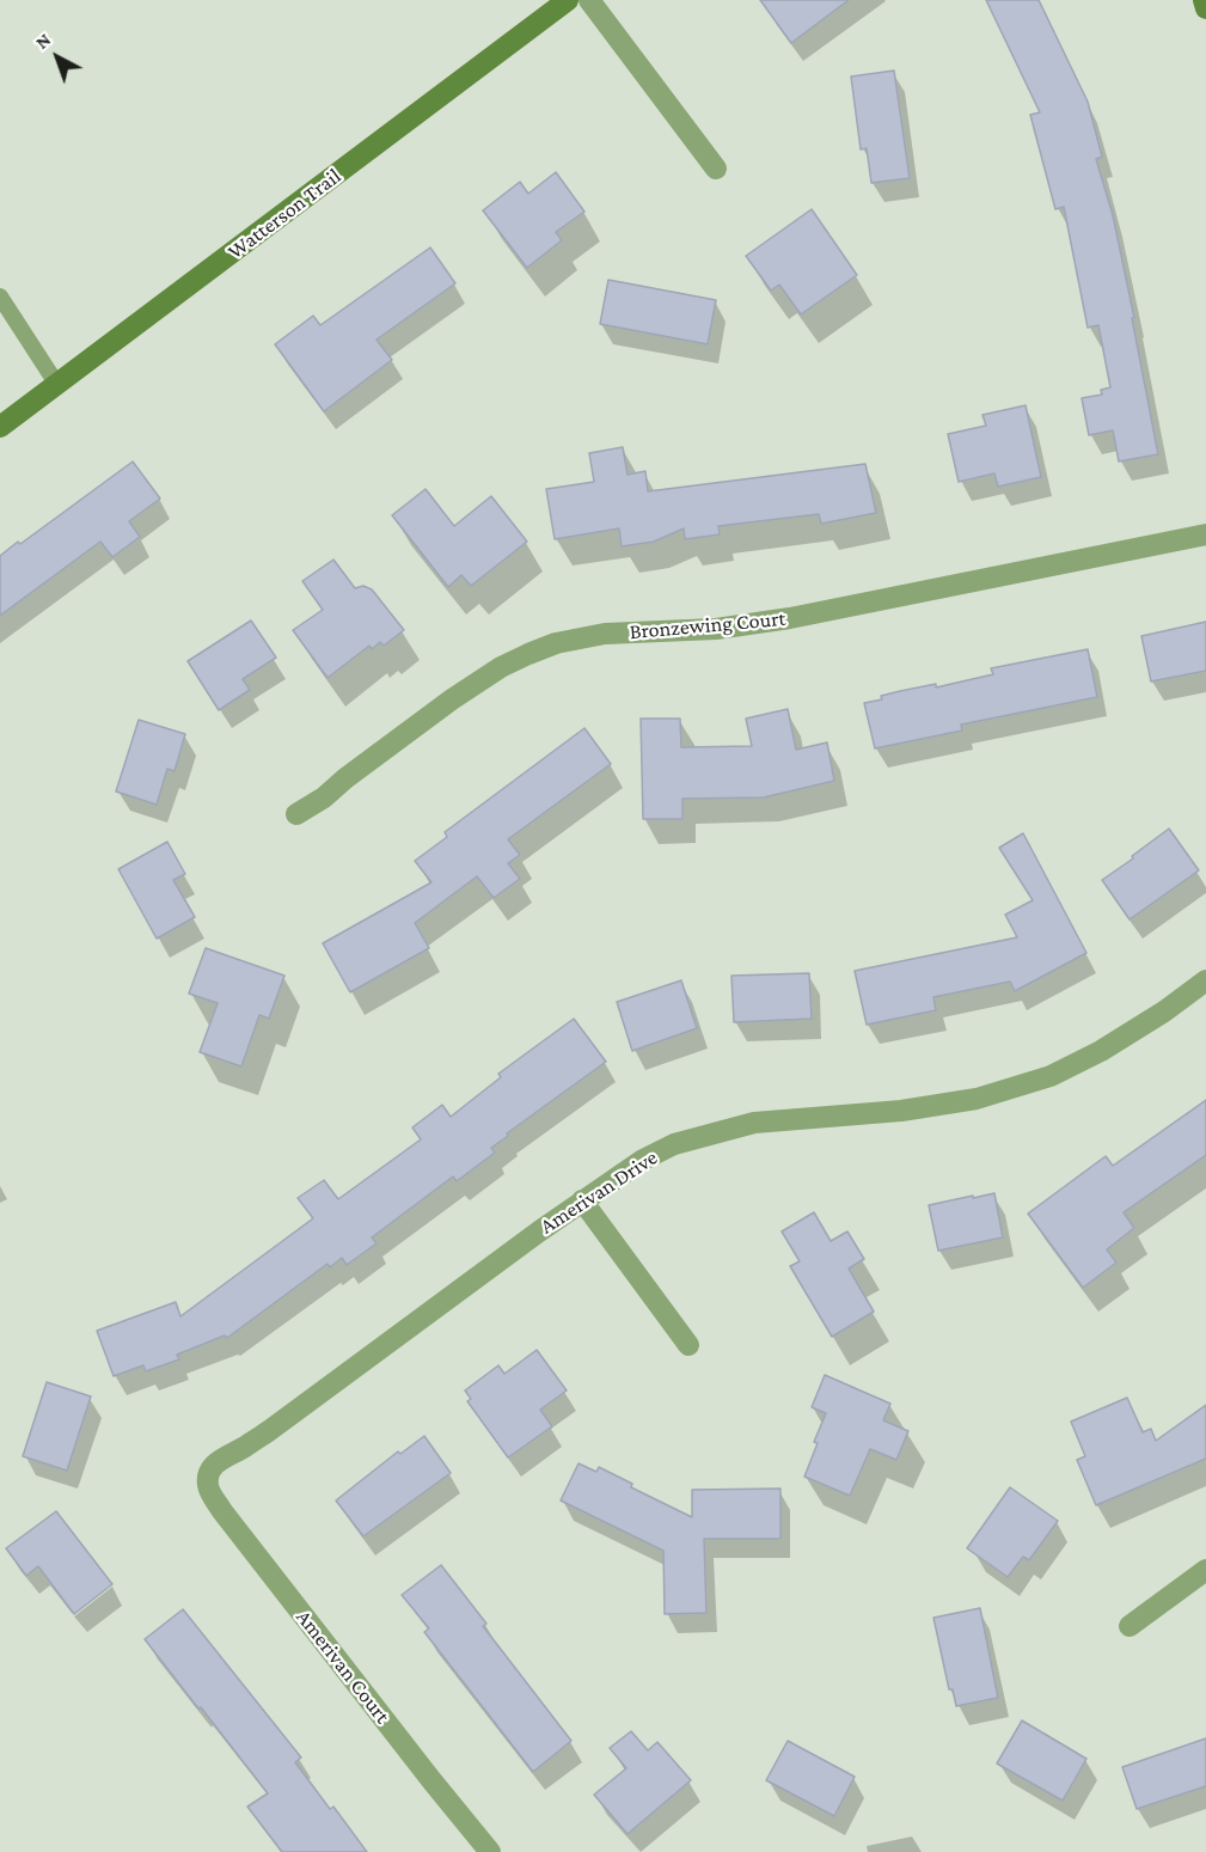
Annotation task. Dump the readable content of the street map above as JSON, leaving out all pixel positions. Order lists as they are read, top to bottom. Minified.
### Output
{"streets":{"main road":["Watterson Trail"],"street":["Bronzewing Court","Amerivan Drive","Amerivan Court"]},"crossings":[["Amerivan Drive","Amerivan Court"]],"north":"top left"}
